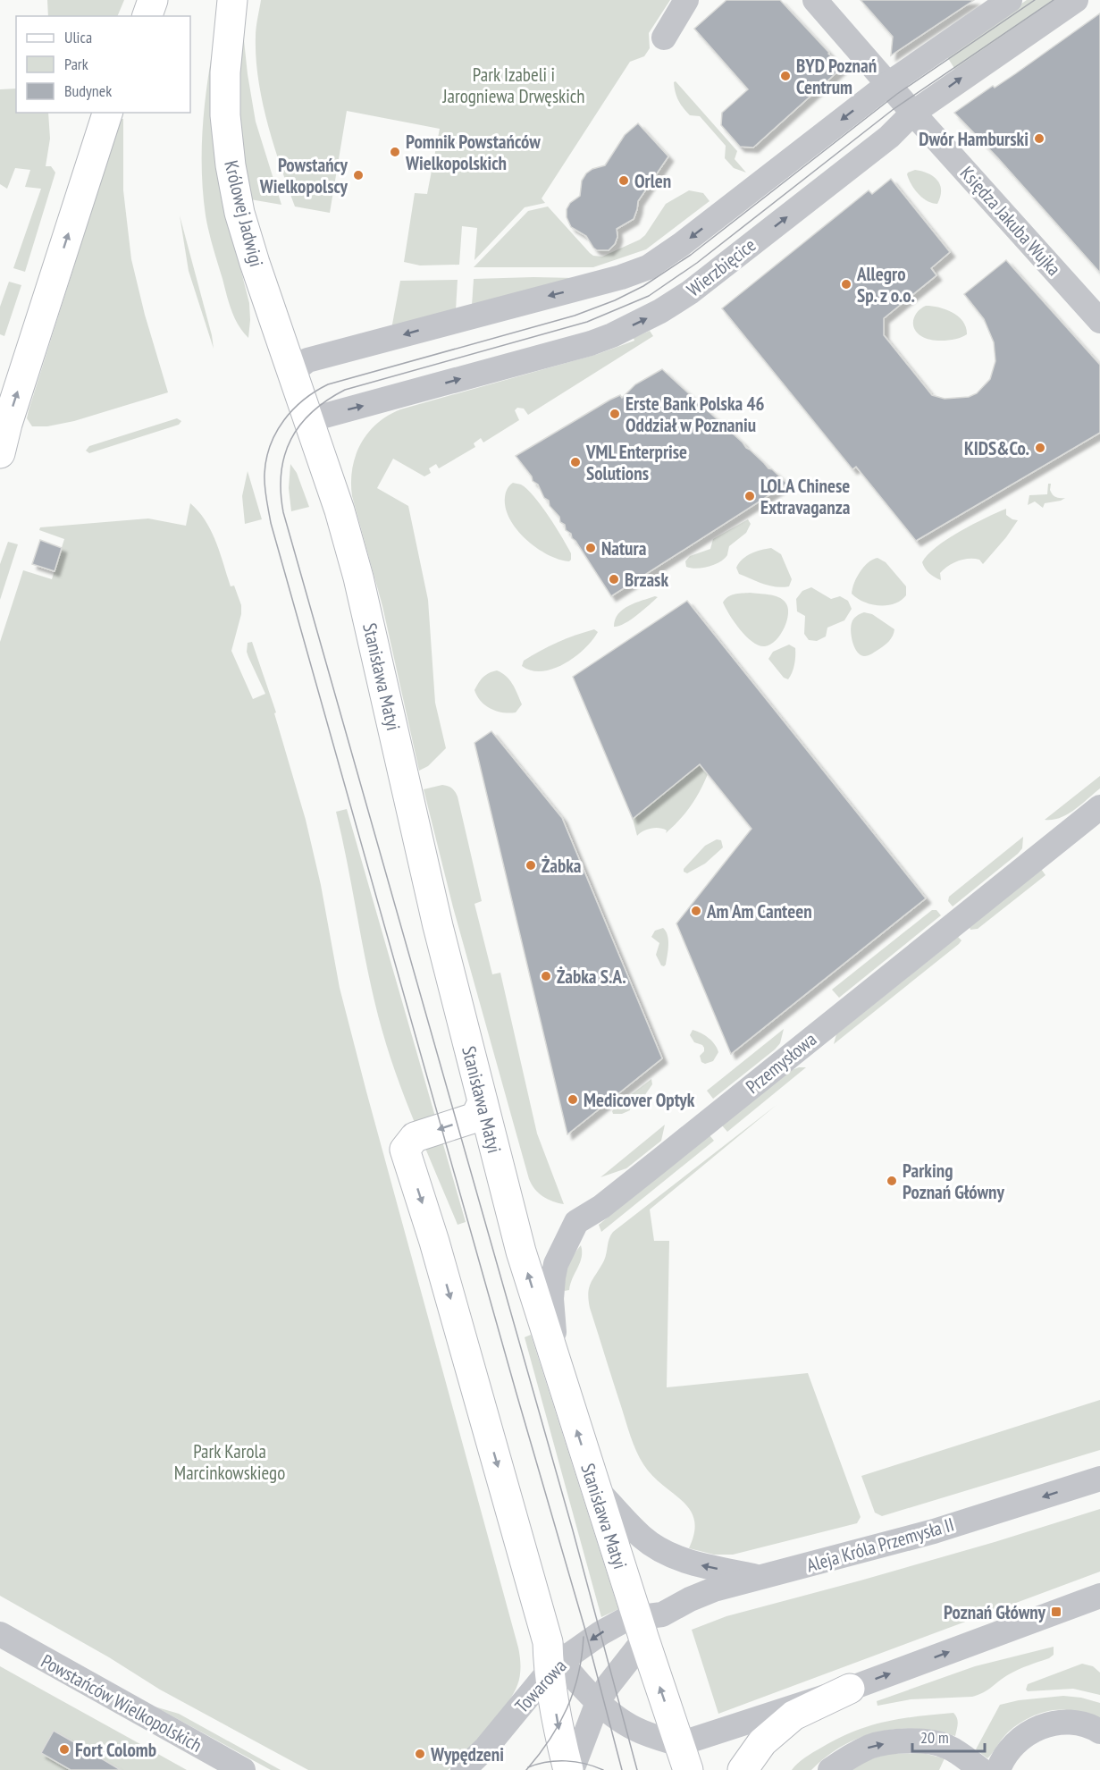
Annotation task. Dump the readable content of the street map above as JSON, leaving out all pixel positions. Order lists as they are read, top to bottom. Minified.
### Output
{"streets":{"street":["Królowej Jadwigi","Księdza Jakuba Wujka","Wierzbięcice","Stanisława Matyi","Przemysłowa","Aleja Króla Przemysła II","Towarowa","Powstańców Wielkopolskich"]},"crossings":[["Królowej Jadwigi","Wierzbięcice"],["Królowej Jadwigi","Stanisława Matyi"],["Księdza Jakuba Wujka","Wierzbięcice"],["Wierzbięcice","Stanisława Matyi"],["Stanisława Matyi","Przemysłowa"],["Stanisława Matyi","Aleja Króla Przemysła II"],["Stanisława Matyi","Towarowa"],["Aleja Króla Przemysła II","Towarowa"]],"one_way":["Stanisława Matyi","Towarowa"],"parks":["Park Izabeli i Jarogniewa Drwęskich","Park Karola Marcinkowskiego"],"places":{"other":["BYD Poznań Centrum","Dwór Hamburski","Pomnik Powstańców Wielkopolskich","Powstańcy Wielkopolscy","Orlen","Allegro Sp. z o.o.","Erste Bank Polska 46 Oddział w Poznaniu","KIDS&Co.","VML Enterprise Solutions","LOLA Chinese Extravaganza","Natura","Brzask","Żabka","Am Am Canteen","Żabka S.A.","Medicover Optyk","Parking Poznań Główny","Fort Colomb","Wypędzeni"],"transit":["Poznań Główny"]},"legend":["Ulica","Park","Budynek"],"scale_bar":"20 m"}
